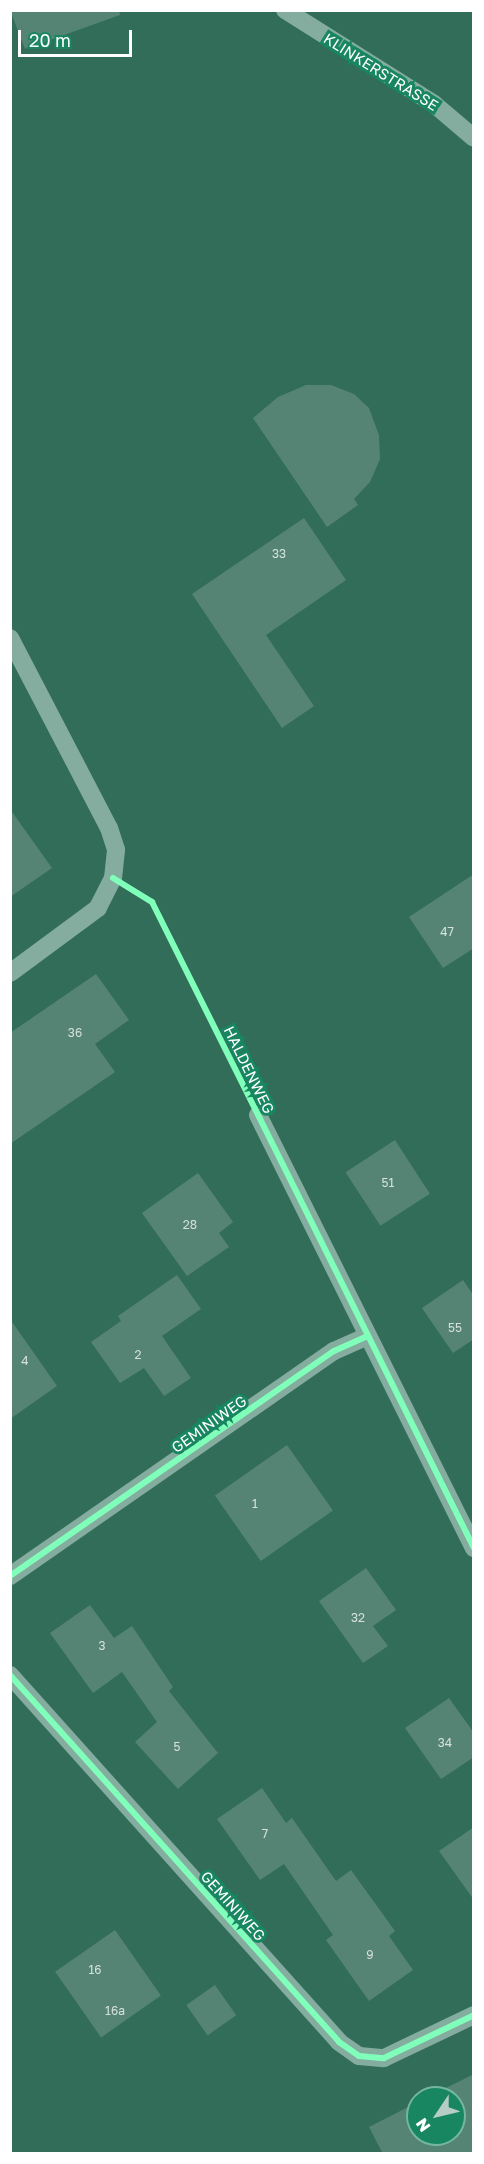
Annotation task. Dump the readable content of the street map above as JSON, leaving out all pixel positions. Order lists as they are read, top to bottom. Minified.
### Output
{"streets":{"street":["KLINKERSTRASSE","HALDENWEG","GEMINIWEG"]},"crossings":[["HALDENWEG","GEMINIWEG"]],"house_numbers":["33","47","36","51","28","55","2","4","1","32","3","34","5","7","9","16","16a"],"scale_bar":"20 m","north":"bottom left"}
